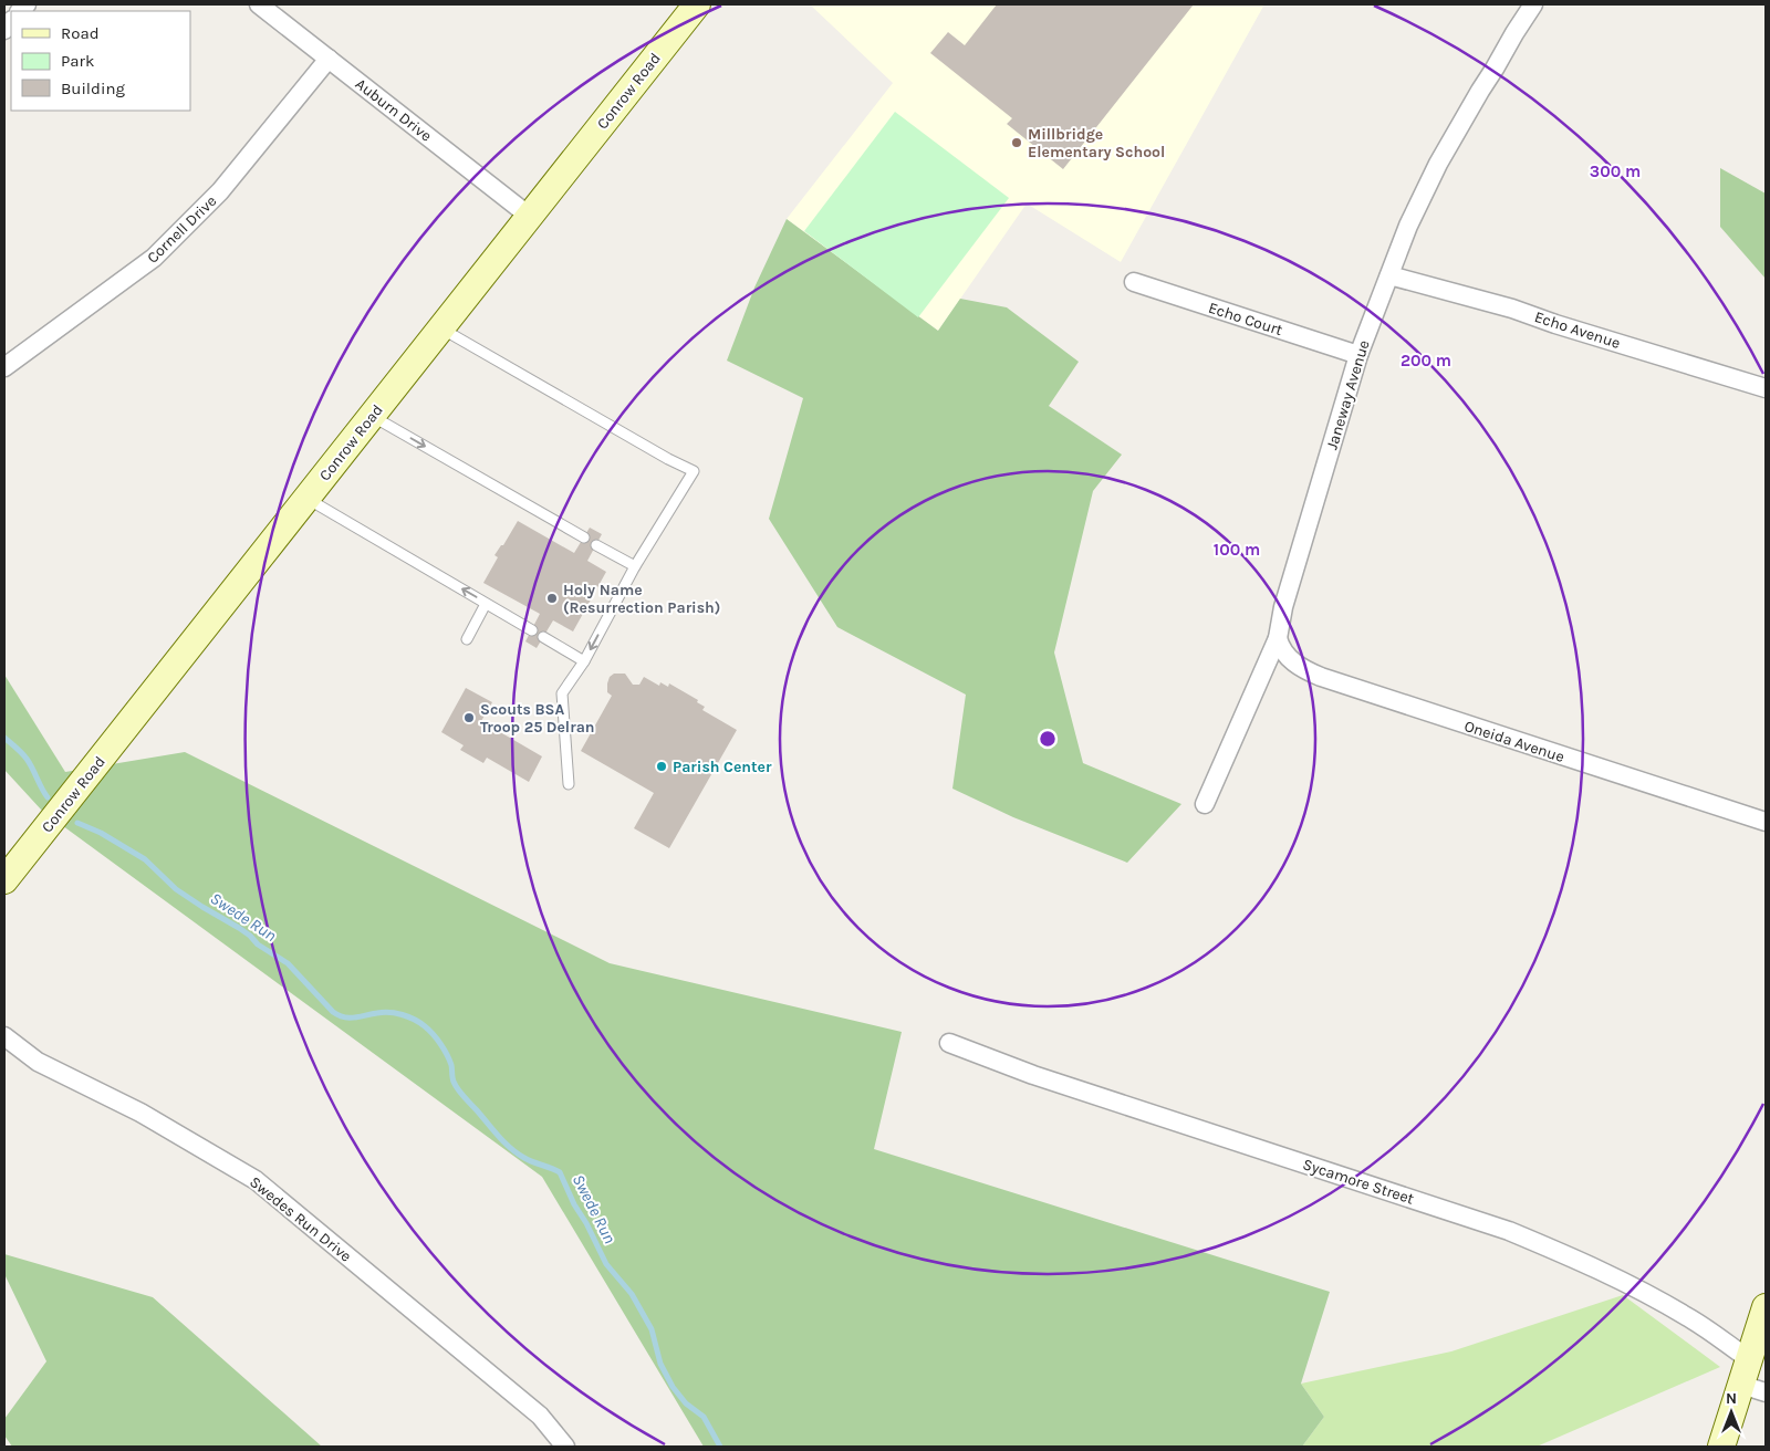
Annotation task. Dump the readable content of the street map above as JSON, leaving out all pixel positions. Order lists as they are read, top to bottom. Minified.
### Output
{"streets":{"street":["Conrow Road","Auburn Drive","Cornell Drive","Echo Court","Echo Avenue","Janeway Avenue","Oneida Avenue","Sycamore Street","Swedes Run Drive"]},"crossings":[["Conrow Road","Auburn Drive"],["Auburn Drive","Cornell Drive"],["Echo Court","Janeway Avenue"],["Echo Avenue","Janeway Avenue"],["Janeway Avenue","Oneida Avenue"]],"water":["Swede Run"],"places":["Millbridge Elementary School","Holy Name (Resurrection Parish)","Scouts BSA Troop 25 Delran","Parish Center"],"legend":["Road","Park","Building"],"north":"top","rings":["300 m","200 m","100 m"]}
